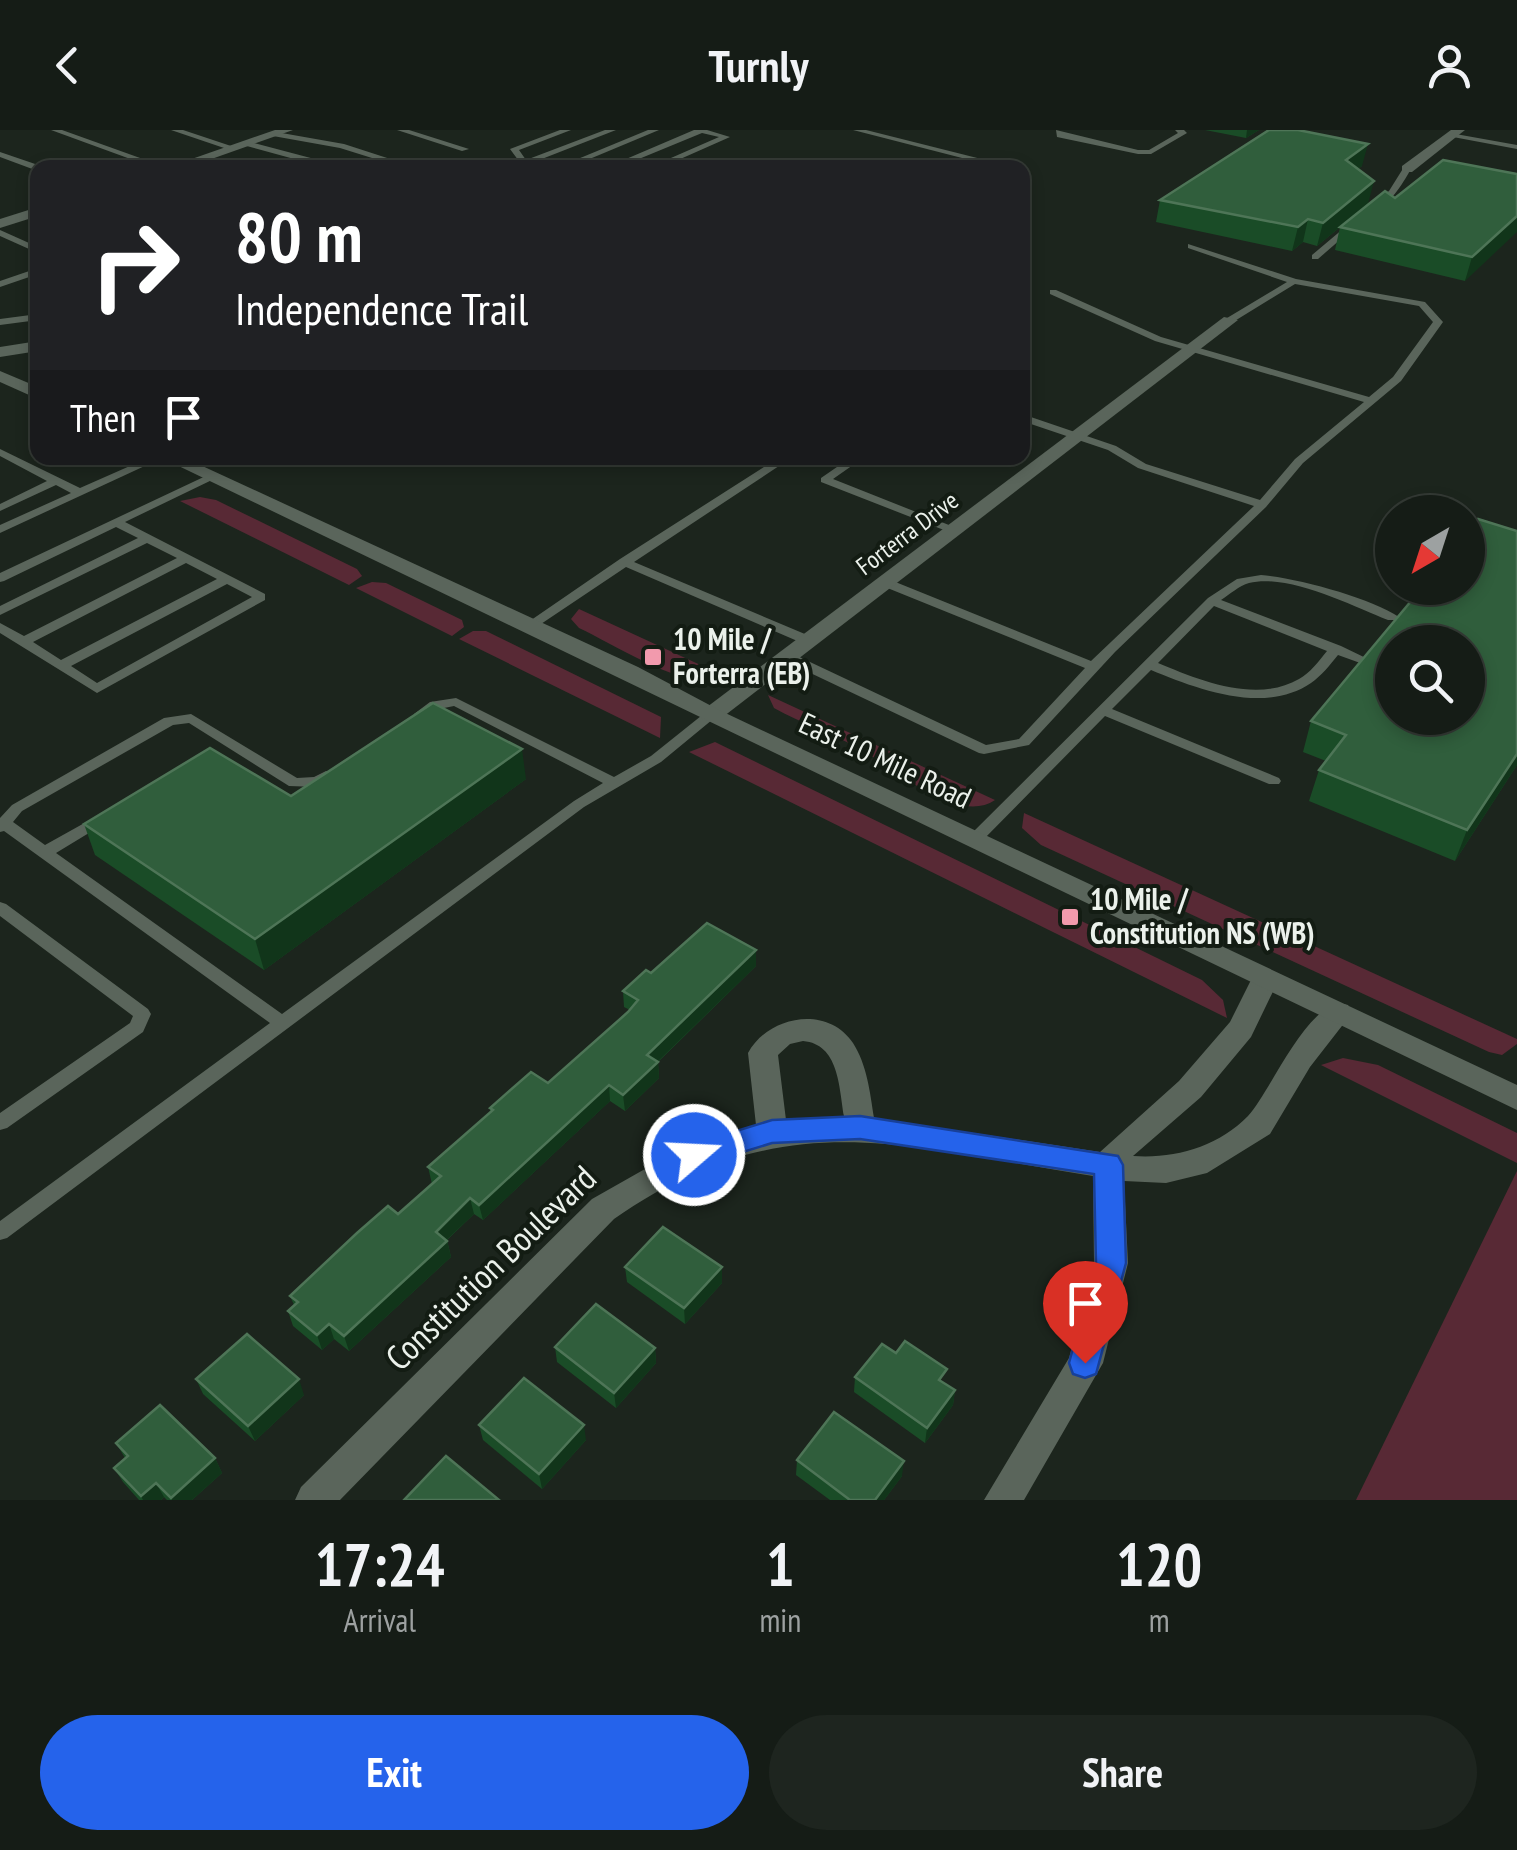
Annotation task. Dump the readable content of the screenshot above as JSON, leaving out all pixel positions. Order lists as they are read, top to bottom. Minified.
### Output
{"streets":{"street":["Forterra Drive","East 10 Mile Road","Constitution Boulevard"]},"crossings":[["Forterra Drive","East 10 Mile Road"],["East 10 Mile Road","Constitution Boulevard"]],"places":{"transit":["10 Mile / Forterra (EB)","10 Mile / Constitution NS (WB)"]},"north":"bottom left","page":{"header":"Turnly","turn":["80 m","Independence Trail"],"then":"Then","eta":["17:24","Arrival","1","min","120","m"],"buttons":["Exit","Share"]}}
